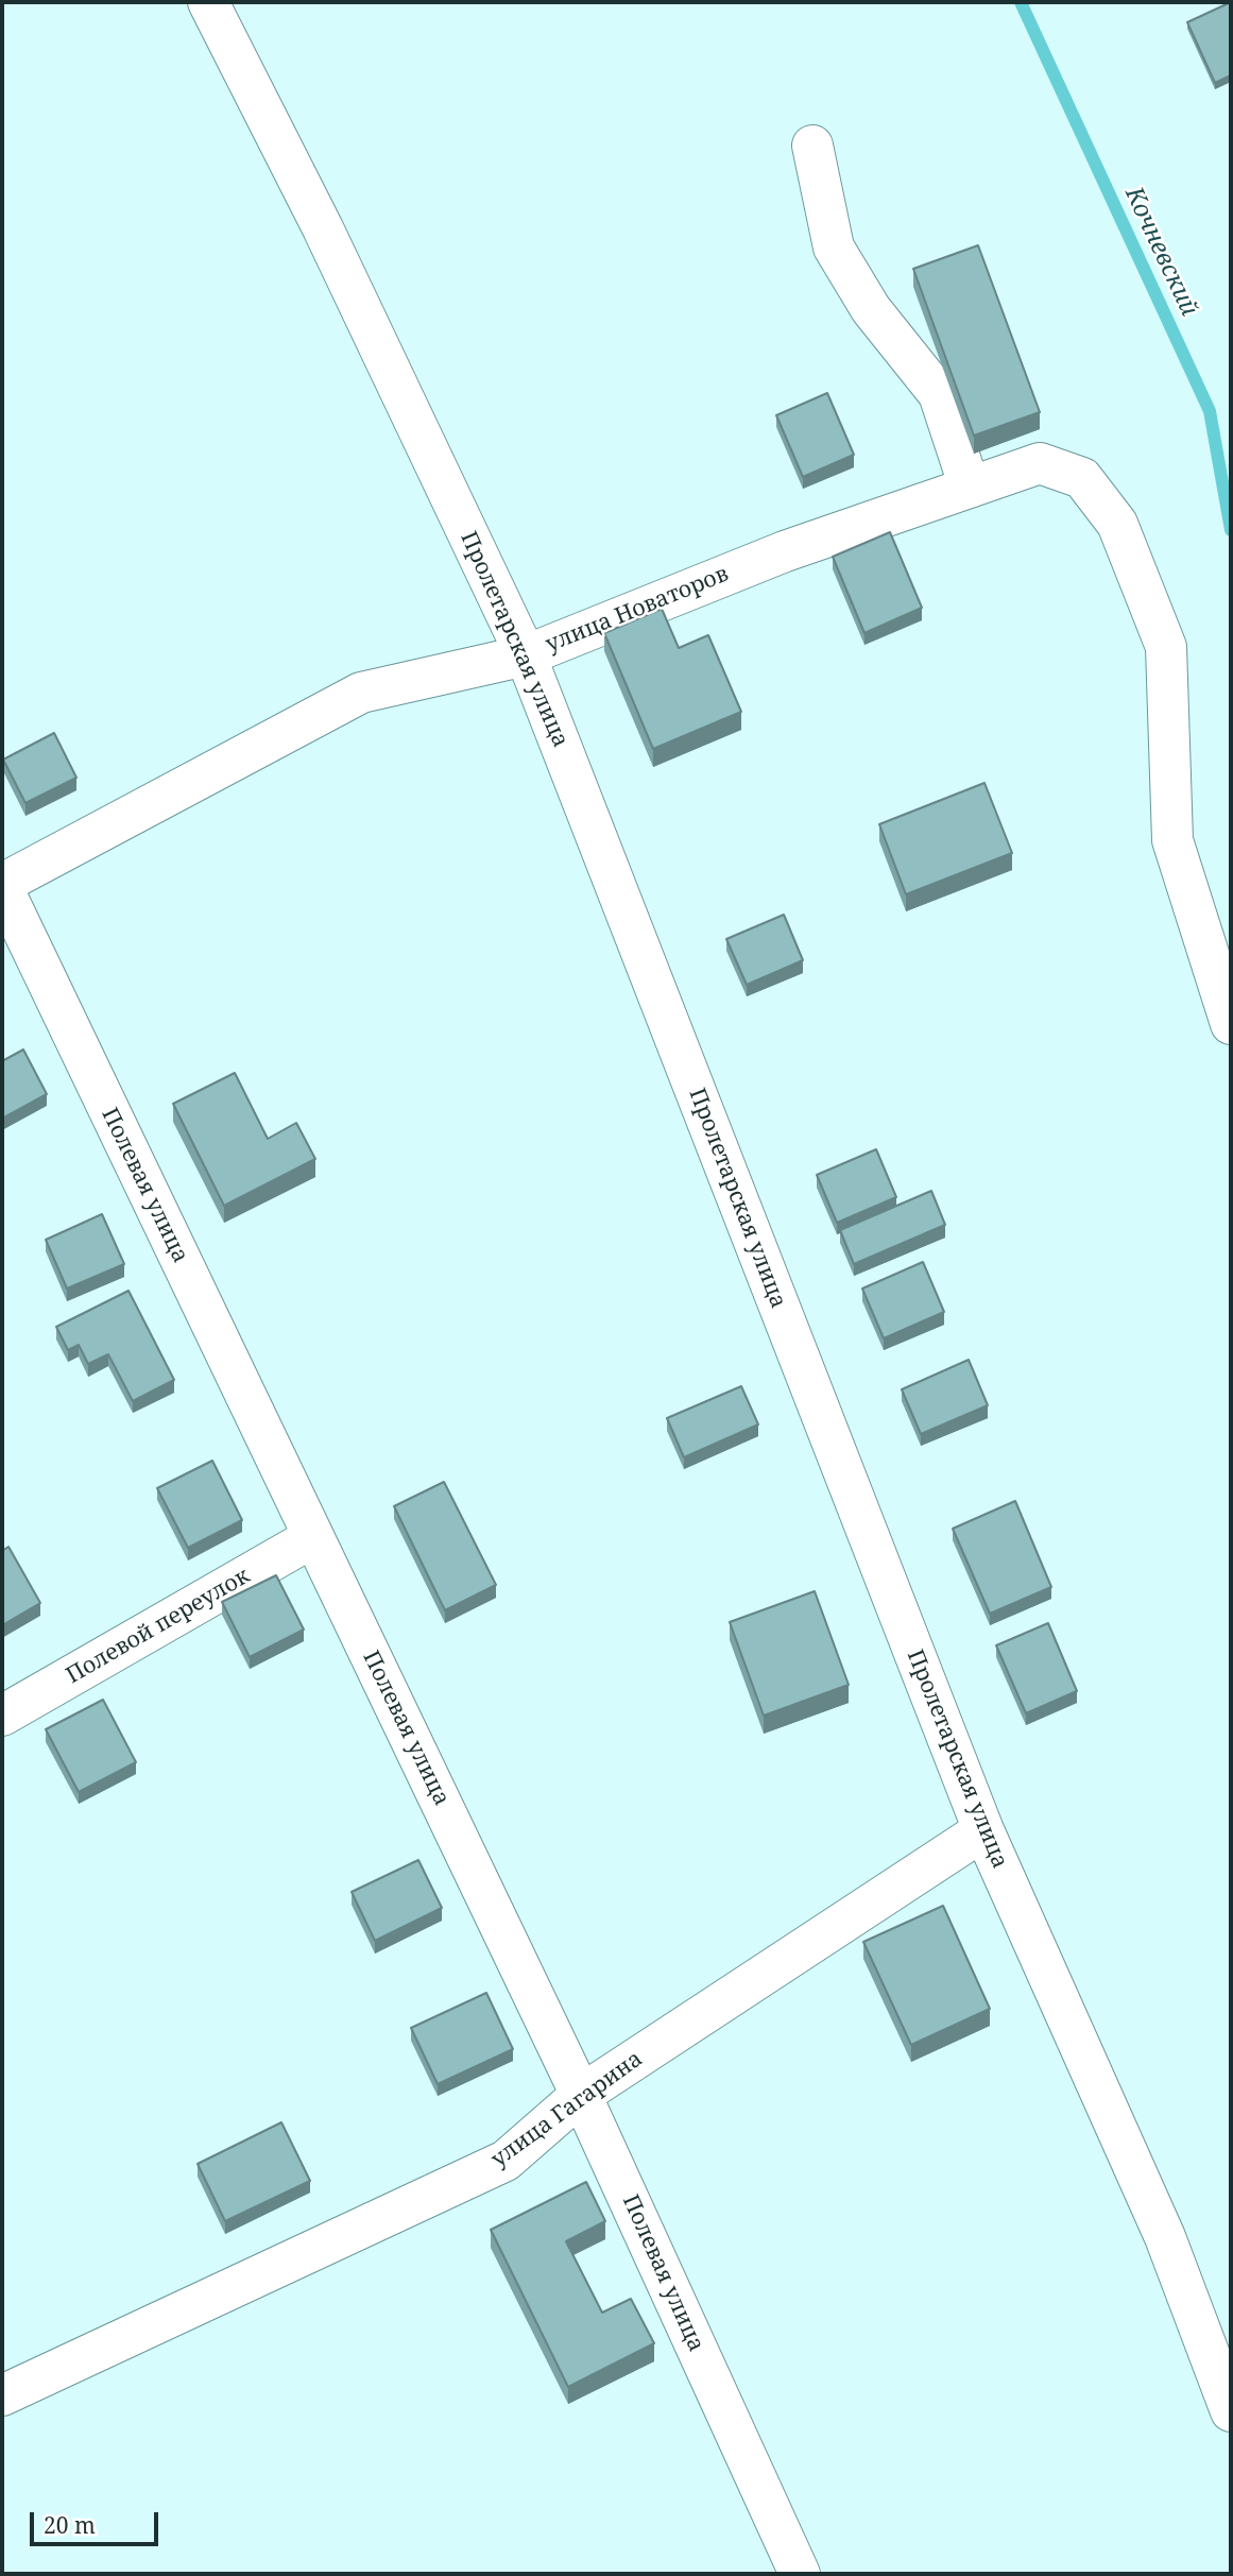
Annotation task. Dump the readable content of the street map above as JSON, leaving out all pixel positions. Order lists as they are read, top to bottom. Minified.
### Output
{"streets":{"street":["улица Новаторов","Пролетарская улица","Полевая улица","Полевой переулок","улица Гагарина"]},"crossings":[["улица Новаторов","Пролетарская улица"],["улица Новаторов","Полевая улица"],["Пролетарская улица","улица Гагарина"],["Полевая улица","Полевой переулок"],["Полевая улица","улица Гагарина"]],"water":["Кочневский"],"scale_bar":"20 m"}
